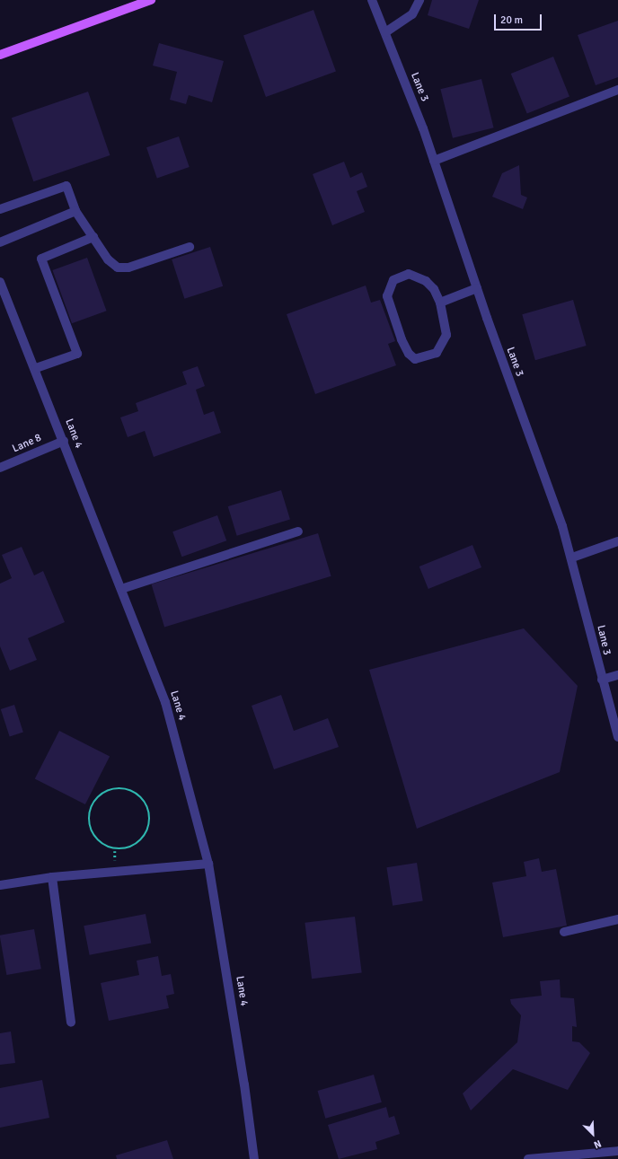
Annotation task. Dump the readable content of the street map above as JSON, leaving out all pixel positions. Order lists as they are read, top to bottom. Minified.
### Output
{"streets":{"street":["Lane 3","Lane 4","Lane 8"]},"crossings":[["Lane 4","Lane 8"]],"scale_bar":"20 m","north":"bottom right"}
